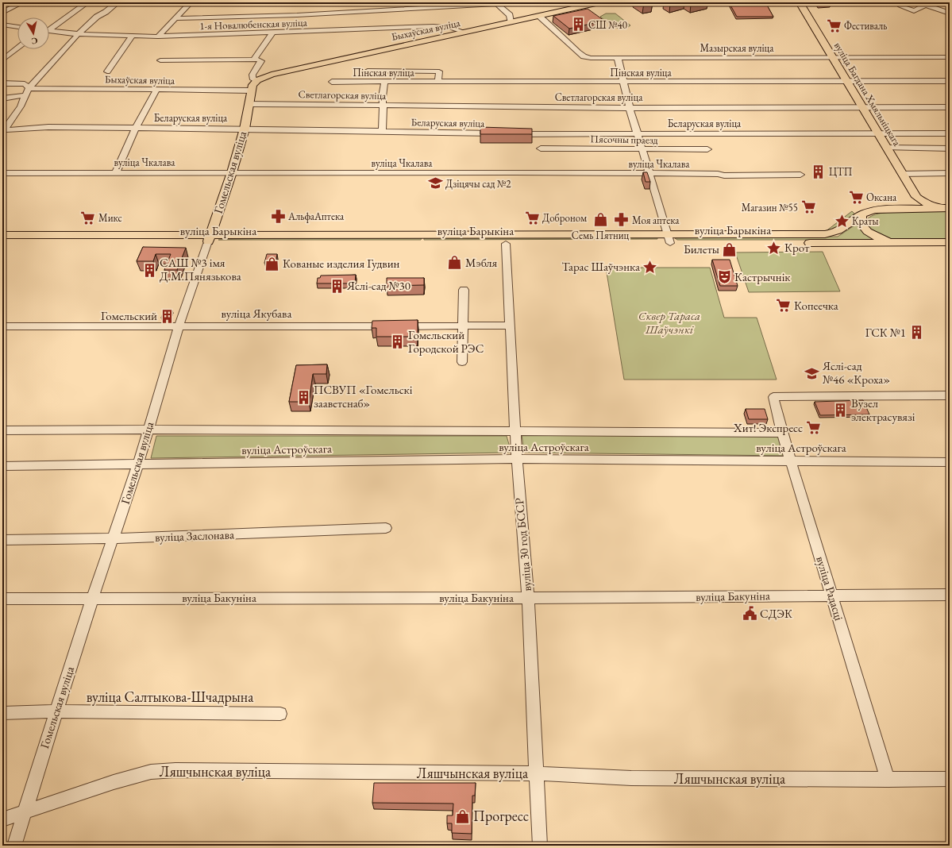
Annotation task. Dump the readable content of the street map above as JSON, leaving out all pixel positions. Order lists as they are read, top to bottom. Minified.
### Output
{"streets":{"main road":["Быхаўская вуліца","вуліца Багдана Хмяльніцкага","Гомельская вуліца","вуліца Барыкіна"],"street":["1-я Новалюбенская вуліца","Мазырская вуліца","Пінская вуліца","Светлагорская вуліца","Беларуская вуліца","Пясочны праезд","вуліца Чкалава","вуліца Якубава","вуліца Астроўскага","вуліца Заслонава","вуліца 30 год БССР","вуліца Радасці","вуліца Бакуніна","вуліца Салтыкова-Шчадрына","Ляшчынская вуліца"]},"crossings":[["1-я Новалюбенская вуліца","Быхаўская вуліца"],["Быхаўская вуліца","Мазырская вуліца"],["Быхаўская вуліца","Гомельская вуліца"],["Мазырская вуліца","вуліца Багдана Хмяльніцкага"],["Пінская вуліца","вуліца Багдана Хмяльніцкага"],["вуліца Багдана Хмяльніцкага","Светлагорская вуліца"],["вуліца Багдана Хмяльніцкага","Беларуская вуліца"],["Светлагорская вуліца","Гомельская вуліца"],["Беларуская вуліца","Гомельская вуліца"],["вуліца Чкалава","Гомельская вуліца"],["Гомельская вуліца","вуліца Барыкіна"],["Гомельская вуліца","вуліца Якубава"],["Гомельская вуліца","вуліца Астроўскага"],["Гомельская вуліца","вуліца Заслонава"],["Гомельская вуліца","вуліца Бакуніна"],["Гомельская вуліца","вуліца Салтыкова-Шчадрына"],["Гомельская вуліца","Ляшчынская вуліца"],["вуліца Барыкіна","вуліца 30 год БССР"],["вуліца Якубава","вуліца 30 год БССР"],["вуліца Астроўскага","вуліца 30 год БССР"],["вуліца Астроўскага","вуліца Радасці"],["вуліца 30 год БССР","вуліца Бакуніна"],["вуліца 30 год БССР","Ляшчынская вуліца"],["вуліца Радасці","вуліца Бакуніна"],["вуліца Радасці","Ляшчынская вуліца"]],"parks":["Сквер Тараса Шаўчэнкі"],"places":{"building":["СШ №40","ЦТП","САШ №3 імя Д.М.Пянязькова","Яслі-сад №30","Гомельский","ГСК №1","Гомельский Городской РЭС","ПСВУП «Гомельскі зааветснаб»","Вузел электрасувязі"],"supermarket":["Фестиваль","Оксана","Магазин №55","Микс","Доброном","Копеечка","Хит! Экспресс"],"school or university":["Дзіцячы сад №2","Яслі-сад №46 «Кроха»"],"pharmacy":["АльфаАптека","Моя аптека"],"shop":["Семь Пятниц","Билеты","Мэбля","Кованые изделия Гудвин","Прогресс"],"place":["Краты","Крот","Тарас Шаўчэнка"],"theatre":["Кастрычнік"],"public building":["СДЭК"]},"north":"bottom"}
